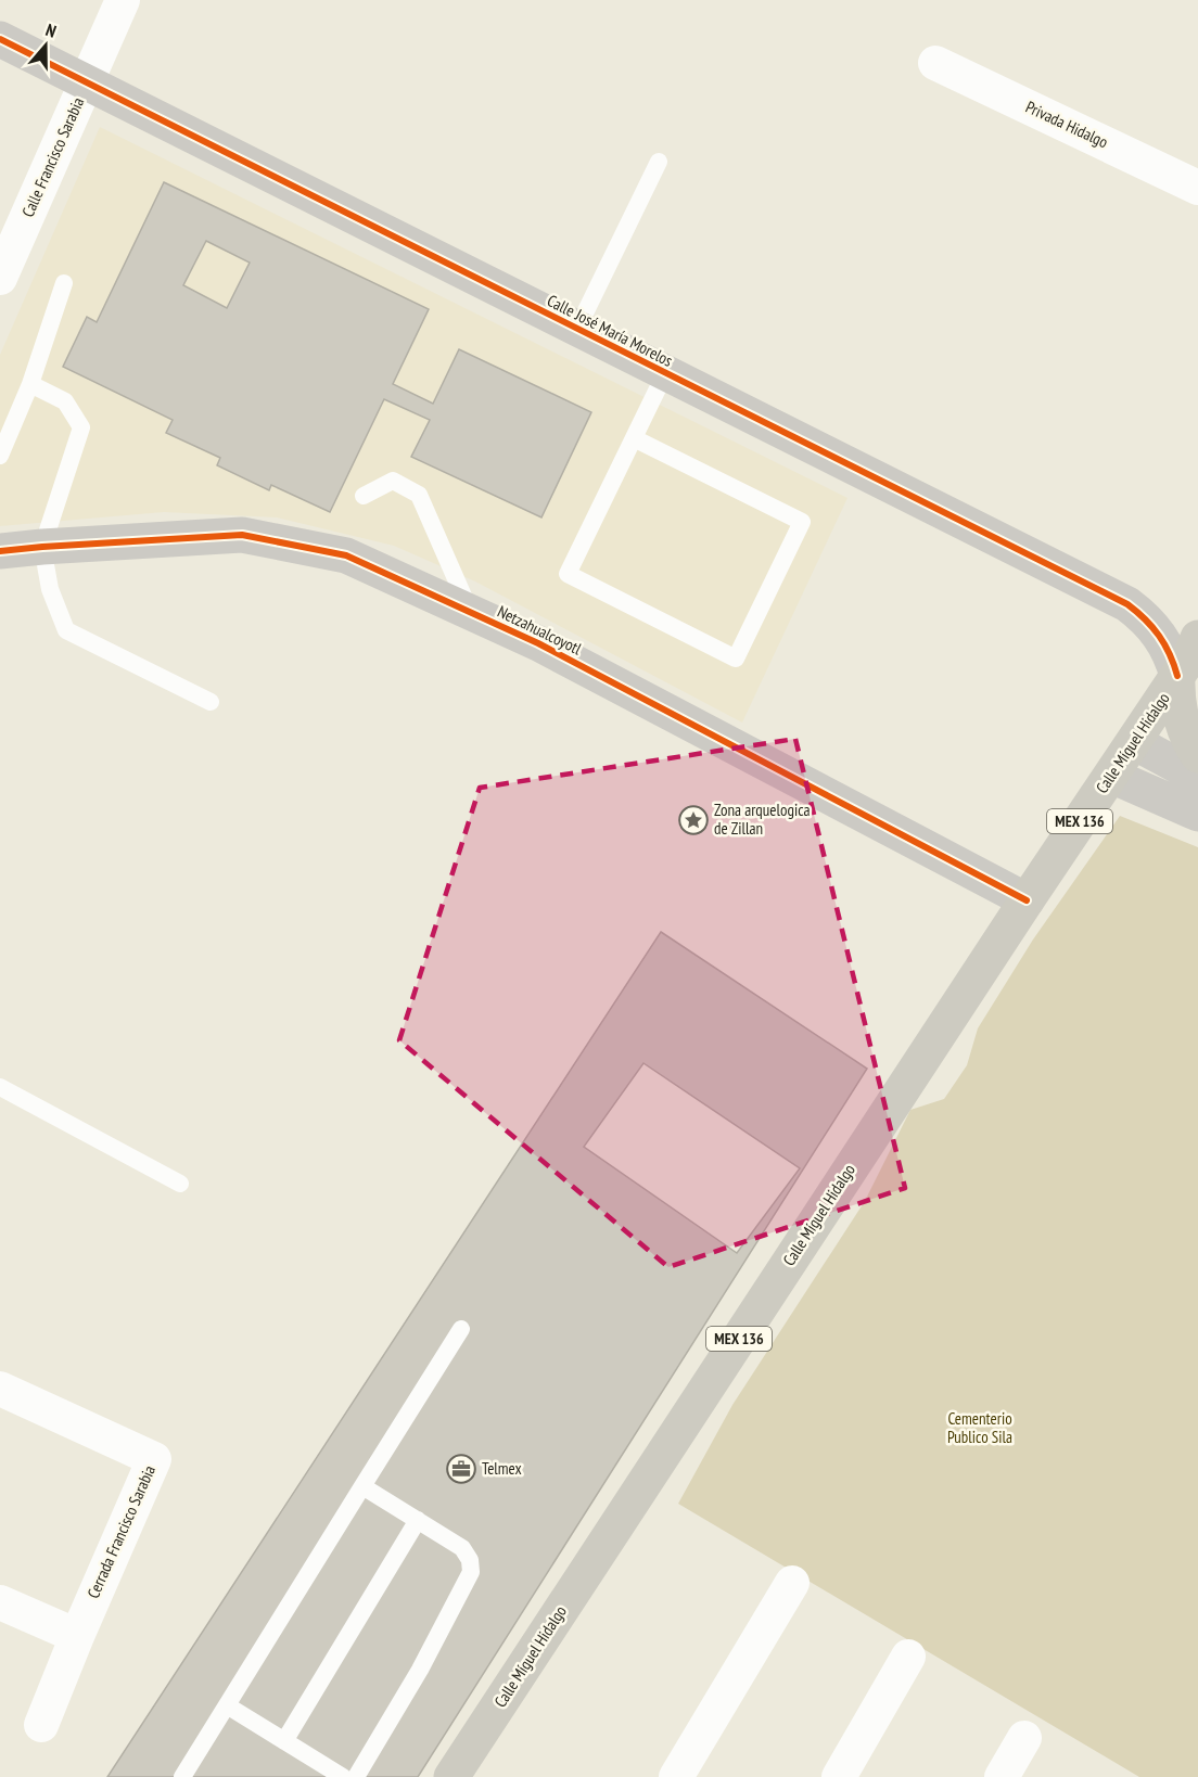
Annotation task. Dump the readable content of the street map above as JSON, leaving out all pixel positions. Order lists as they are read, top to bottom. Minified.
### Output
{"streets":{"main road":["Calle Míguel Hidalgo","MEX 136"],"street":["Privada Hidalgo","Calle Francisco Sarabia","Calle José María Morelos","Netzahualcoyotl","Cerrada Francisco Sarabia"]},"crossings":[["Calle Francisco Sarabia","Calle José María Morelos"],["Calle José María Morelos","Calle Míguel Hidalgo"],["Netzahualcoyotl","Calle Míguel Hidalgo"]],"parks":["Cementerio Publico Sila"],"places":{"place":["Zona arquelogica de Zillan"],"office":["Telmex"]},"north":"top"}
